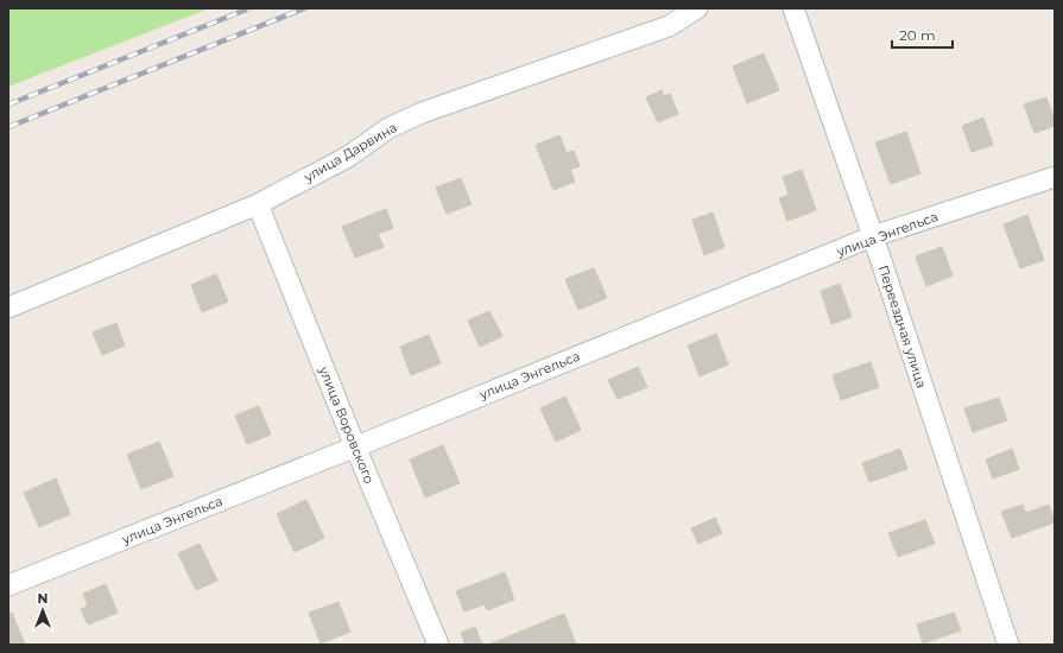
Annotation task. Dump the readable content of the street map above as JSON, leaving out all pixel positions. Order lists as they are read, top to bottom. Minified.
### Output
{"streets":{"street":["улица Дарвина","улица Энгельса","Переездная улица","улица Воровского"]},"crossings":[["улица Дарвина","улица Воровского"],["улица Энгельса","Переездная улица"],["улица Энгельса","улица Воровского"]],"scale_bar":"20 m","north":"top"}
